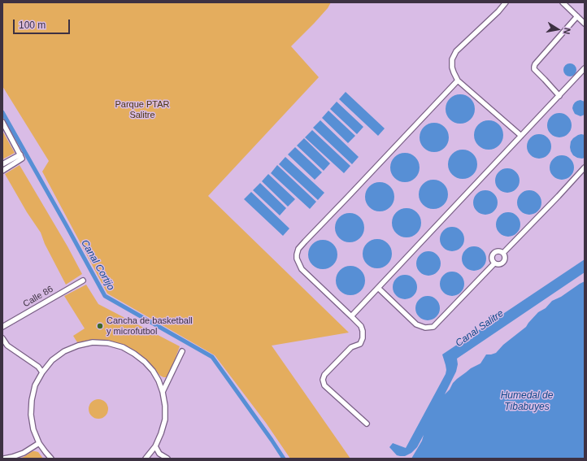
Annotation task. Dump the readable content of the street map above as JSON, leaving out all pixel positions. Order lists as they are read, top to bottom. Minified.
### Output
{"streets":{"street":["Calle 86"]},"water":["Canal Cortijo","Canal Salitre","Humedal de Tibabuyes"],"parks":["Parque PTAR Salitre"],"places":["Cancha de basketball y microfutbol"],"scale_bar":"100 m","north":"right"}
